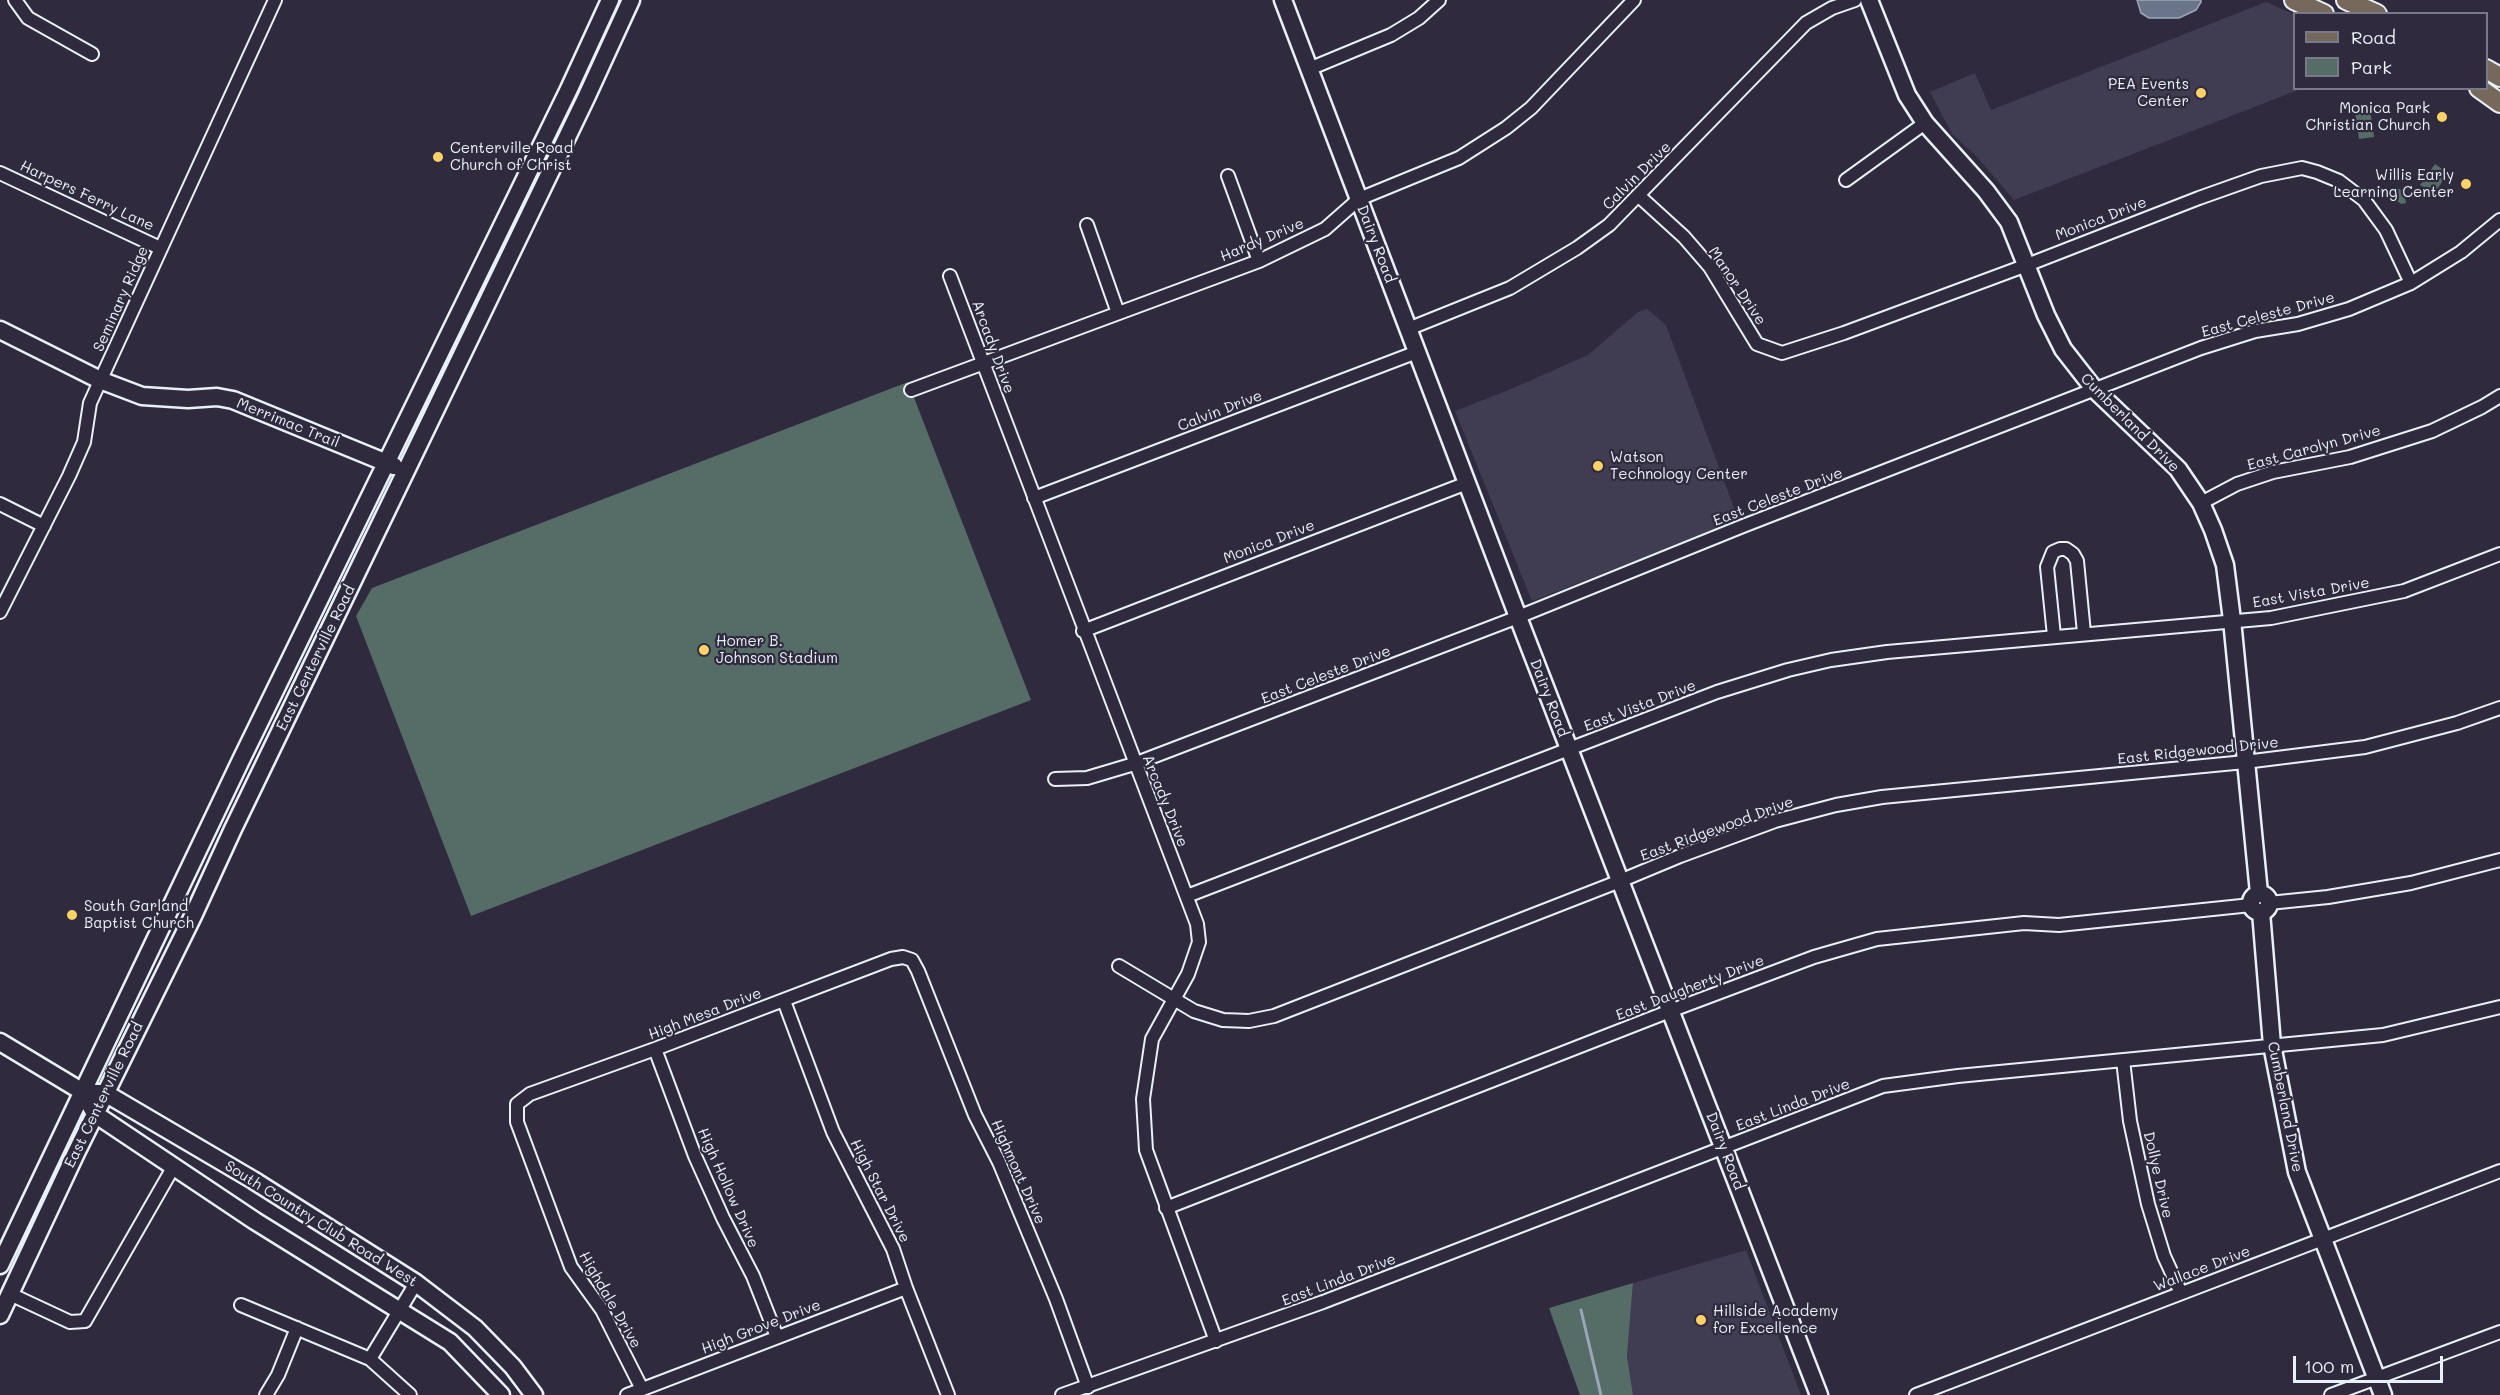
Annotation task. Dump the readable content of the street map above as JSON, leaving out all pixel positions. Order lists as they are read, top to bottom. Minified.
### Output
{"streets":{"street":["Calvin Drive","Harpers Ferry Lane","Monica Drive","Hardy Drive","Dairy Road","Manor Drive","Seminary Ridge","East Celeste Drive","Arcady Drive","Merrimac Trail","Cumberland Drive","East Carolyn Drive","East Vista Drive","East Centerville Road","East Ridgewood Drive","East Daugherty Drive","High Mesa Drive","East Linda Drive","Highmont Drive","Dollye Drive","High Hollow Drive","High Star Drive","South Country Club Road West","Wallace Drive","Highdale Drive","High Grove Drive"]},"crossings":[["Calvin Drive","Dairy Road"],["Calvin Drive","Manor Drive"],["Calvin Drive","Arcady Drive"],["Harpers Ferry Lane","Seminary Ridge"],["Monica Drive","Dairy Road"],["Monica Drive","Manor Drive"],["Monica Drive","East Celeste Drive"],["Monica Drive","Arcady Drive"],["Monica Drive","Cumberland Drive"],["Hardy Drive","Dairy Road"],["Hardy Drive","Arcady Drive"],["Dairy Road","East Celeste Drive"],["Dairy Road","East Vista Drive"],["Dairy Road","East Ridgewood Drive"],["Dairy Road","East Daugherty Drive"],["Dairy Road","East Linda Drive"],["Seminary Ridge","Merrimac Trail"],["East Celeste Drive","Arcady Drive"],["East Celeste Drive","Cumberland Drive"],["Arcady Drive","East Vista Drive"],["Arcady Drive","East Ridgewood Drive"],["Arcady Drive","East Daugherty Drive"],["Arcady Drive","East Linda Drive"],["Merrimac Trail","East Centerville Road"],["Cumberland Drive","East Carolyn Drive"],["Cumberland Drive","East Vista Drive"],["Cumberland Drive","East Ridgewood Drive"],["Cumberland Drive","East Daugherty Drive"],["Cumberland Drive","East Linda Drive"],["Cumberland Drive","Wallace Drive"],["East Centerville Road","South Country Club Road West"],["High Mesa Drive","Highmont Drive"],["High Mesa Drive","High Hollow Drive"],["High Mesa Drive","High Star Drive"],["High Mesa Drive","Highdale Drive"],["East Linda Drive","Highmont Drive"],["East Linda Drive","Dollye Drive"],["Dollye Drive","Wallace Drive"],["High Hollow Drive","High Grove Drive"],["High Star Drive","High Grove Drive"],["Highdale Drive","High Grove Drive"]],"places":["PEA Events Center","Monica Park Christian Church","Centerville Road Church of Christ","Willis Early Learning Center","Watson Technology Center","Homer B. Johnson Stadium","South Garland Baptist Church","Hillside Academy for Excellence"],"legend":["Road","Park"],"scale_bar":"100 m"}
